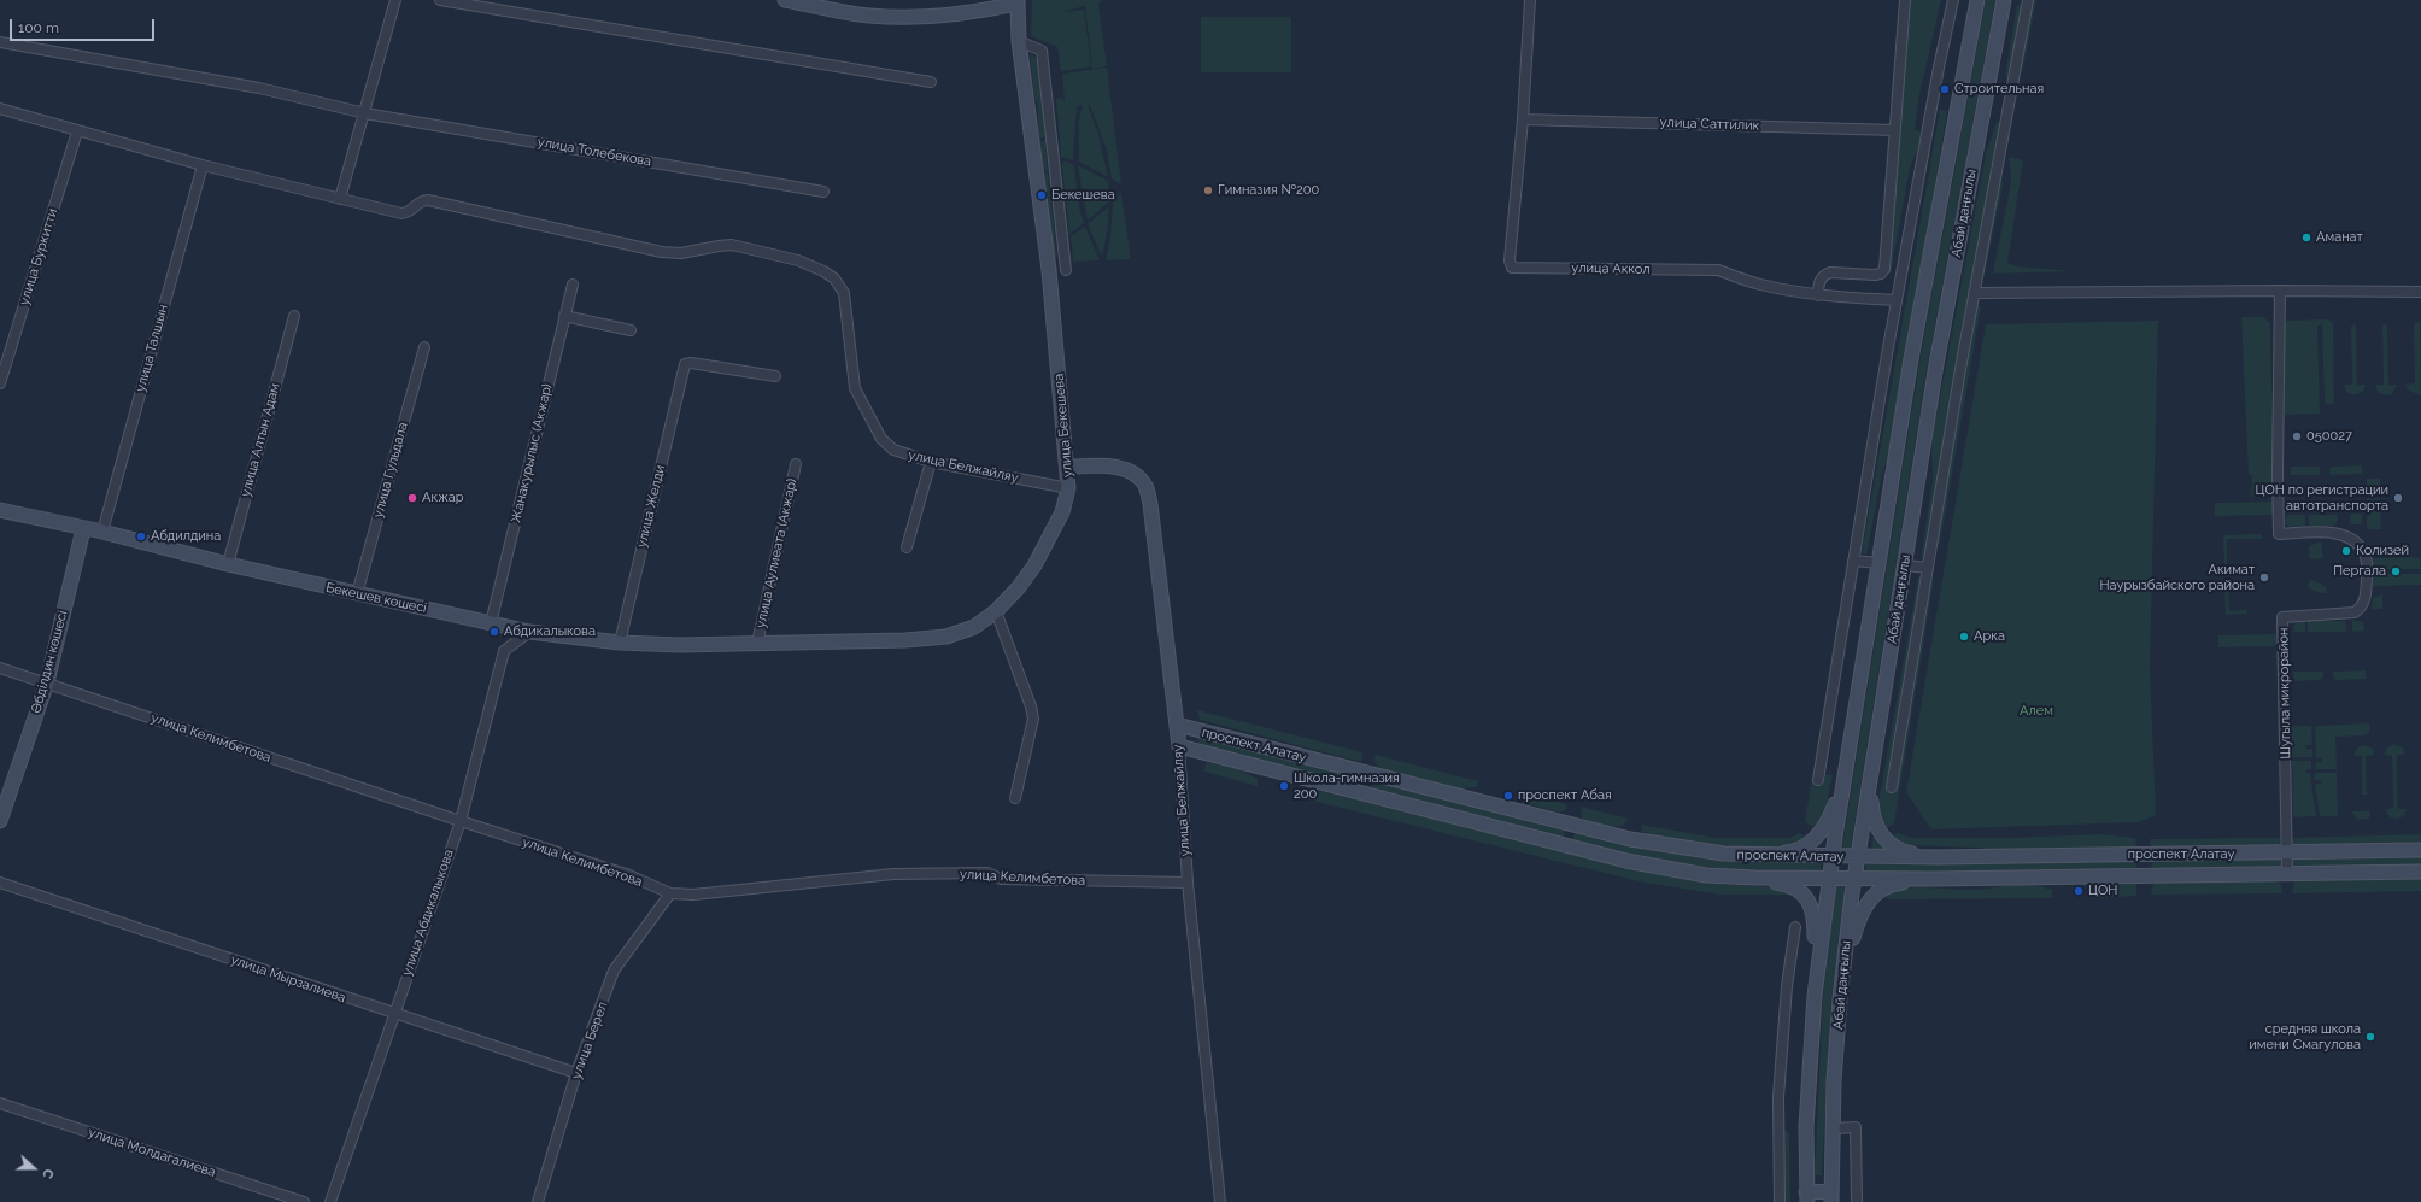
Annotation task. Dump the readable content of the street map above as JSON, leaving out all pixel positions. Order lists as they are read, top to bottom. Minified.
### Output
{"streets":{"main road":["Абай даңғылы","улица Бекешева","улица Белжайляу","Бекешев көшесі","Әбділдин көшесі","проспект Алатау"],"street":["улица Саттилик","улица Толебекова","улица Буркитти","улица Аккол","улица Талшын","улица Алтын Адам","Жанакурылыс (Акжар)","улица Гульдала","улица Желди","улица Аулиеата (Акжар)","Шугыла микрорайон","улица Келимбетова","улица Абдикалыкова","улица Мырзалиева","улица Берел","улица Молдагалиева"]},"crossings":[["улица Саттилик","улица Аккол"],["Абай даңғылы","проспект Алатау"],["улица Талшын","Бекешев көшесі"],["улица Бекешева","улица Белжайляу"],["улица Бекешева","улица Аулиеата (Акжар)"],["улица Бекешева","Бекешев көшесі"],["улица Алтын Адам","Бекешев көшесі"],["Жанакурылыс (Акжар)","Бекешев көшесі"],["улица Белжайляу","улица Келимбетова"],["улица Белжайляу","проспект Алатау"],["улица Гульдала","Бекешев көшесі"],["улица Желди","Бекешев көшесі"],["улица Аулиеата (Акжар)","Бекешев көшесі"],["Бекешев көшесі","Әбділдин көшесі"],["Бекешев көшесі","улица Абдикалыкова"],["Әбділдин көшесі","улица Келимбетова"],["Шугыла микрорайон","проспект Алатау"],["улица Келимбетова","улица Абдикалыкова"],["улица Келимбетова","улица Берел"],["улица Абдикалыкова","улица Мырзалиева"],["улица Мырзалиева","улица Берел"]],"parks":["Алем"],"places":["Строительная","Гимназия №200","Бекешева","Аманат","050027","Акжар","ЦОН по регистрации автотранспорта","Абдилдина","Колизей","Пергала","Акимат Наурызбайского района","Абдикалыкова","Арка","Школа-гимназия 200","проспект Абая","ЦОН","средняя школа имени Смагулова"],"scale_bar":"100 m","north":"right"}
